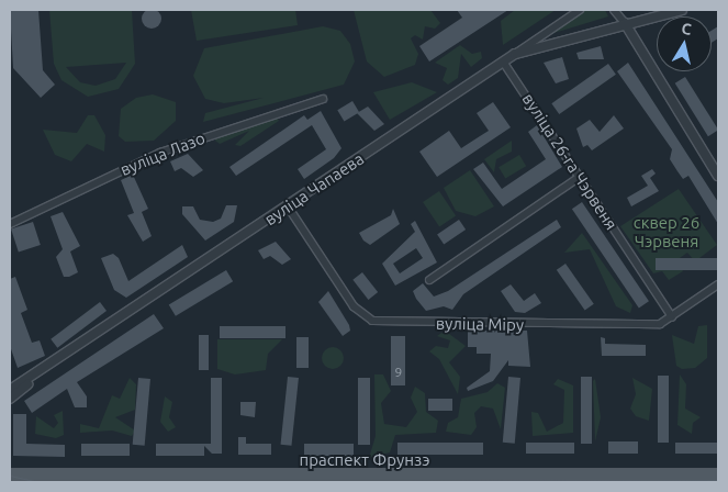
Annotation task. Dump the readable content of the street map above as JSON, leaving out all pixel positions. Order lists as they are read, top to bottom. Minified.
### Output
{"streets":{"main road":["праспект Фрунзэ"],"street":["вуліца Лазо","вуліца 26-га Чэрвеня","вуліца Чапаева","вуліца Міру"]},"crossings":[["вуліца 26-га Чэрвеня","вуліца Чапаева"],["вуліца 26-га Чэрвеня","вуліца Міру"],["вуліца Чапаева","вуліца Міру"]],"parks":["сквер 26 Чэрвеня"],"house_numbers":["9"],"north":"top"}
